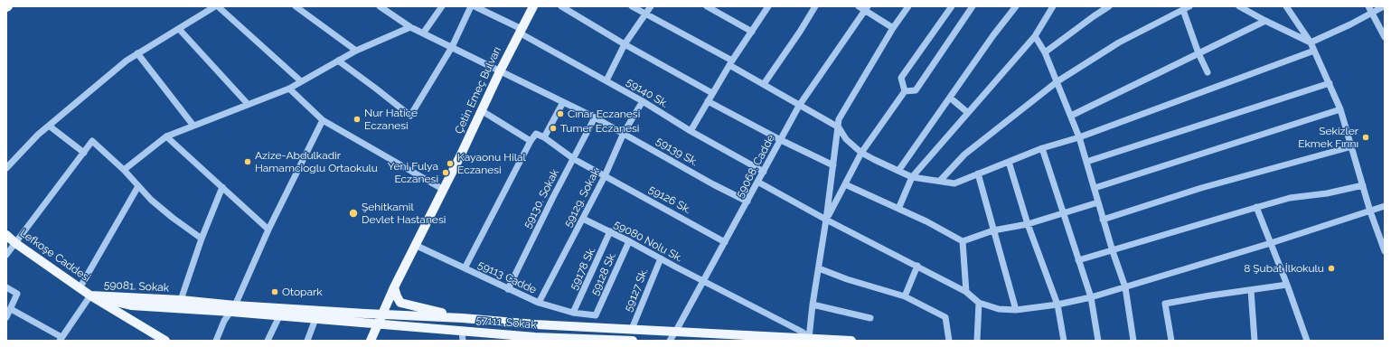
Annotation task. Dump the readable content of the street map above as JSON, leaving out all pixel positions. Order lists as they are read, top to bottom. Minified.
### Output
{"streets":{"main road":["Çetin Emeç Bulvarı","Lefkoşe Caddesi","59081. Sokak","57111. Sokak"],"street":["59140 Sk.","59139 Sk.","59068. Cadde","59129. Sokak","59130. Sokak","59126 Sk.","59080 Nolu Sk.","59178 Sk.","59128 Sk.","59113 Cadde","59127 Sk."]},"crossings":[["Çetin Emeç Bulvarı","59140 Sk."],["Çetin Emeç Bulvarı","59139 Sk."],["Çetin Emeç Bulvarı","59113 Cadde"],["Çetin Emeç Bulvarı","59081. Sokak"],["Çetin Emeç Bulvarı","57111. Sokak"],["59140 Sk.","59068. Cadde"],["59140 Sk.","59129. Sokak"],["59139 Sk.","59068. Cadde"],["59139 Sk.","59129. Sokak"],["59139 Sk.","59130. Sokak"],["59068. Cadde","59126 Sk."],["59068. Cadde","59080 Nolu Sk."],["59129. Sokak","59126 Sk."],["59129. Sokak","59080 Nolu Sk."],["59129. Sokak","59113 Cadde"],["59130. Sokak","59126 Sk."],["59130. Sokak","59113 Cadde"],["59080 Nolu Sk.","59178 Sk."],["59080 Nolu Sk.","59128 Sk."],["59080 Nolu Sk.","59127 Sk."],["Lefkoşe Caddesi","59081. Sokak"],["59178 Sk.","59113 Cadde"],["59128 Sk.","59113 Cadde"],["59081. Sokak","57111. Sokak"]],"places":["Cınar Eczanesi","Nur Hatice Eczanesi","Tumer Eczanesi","Sekizler Ekmek Fırını","Azize-Abdulkadir Hamamcioglu Ortaokulu","Kayaonu Hilal Eczanesi","Yeni Fulya Eczanesi","Şehitkamil Devlet Hastanesi","8 Şubat İlkokulu","Otopark"]}
